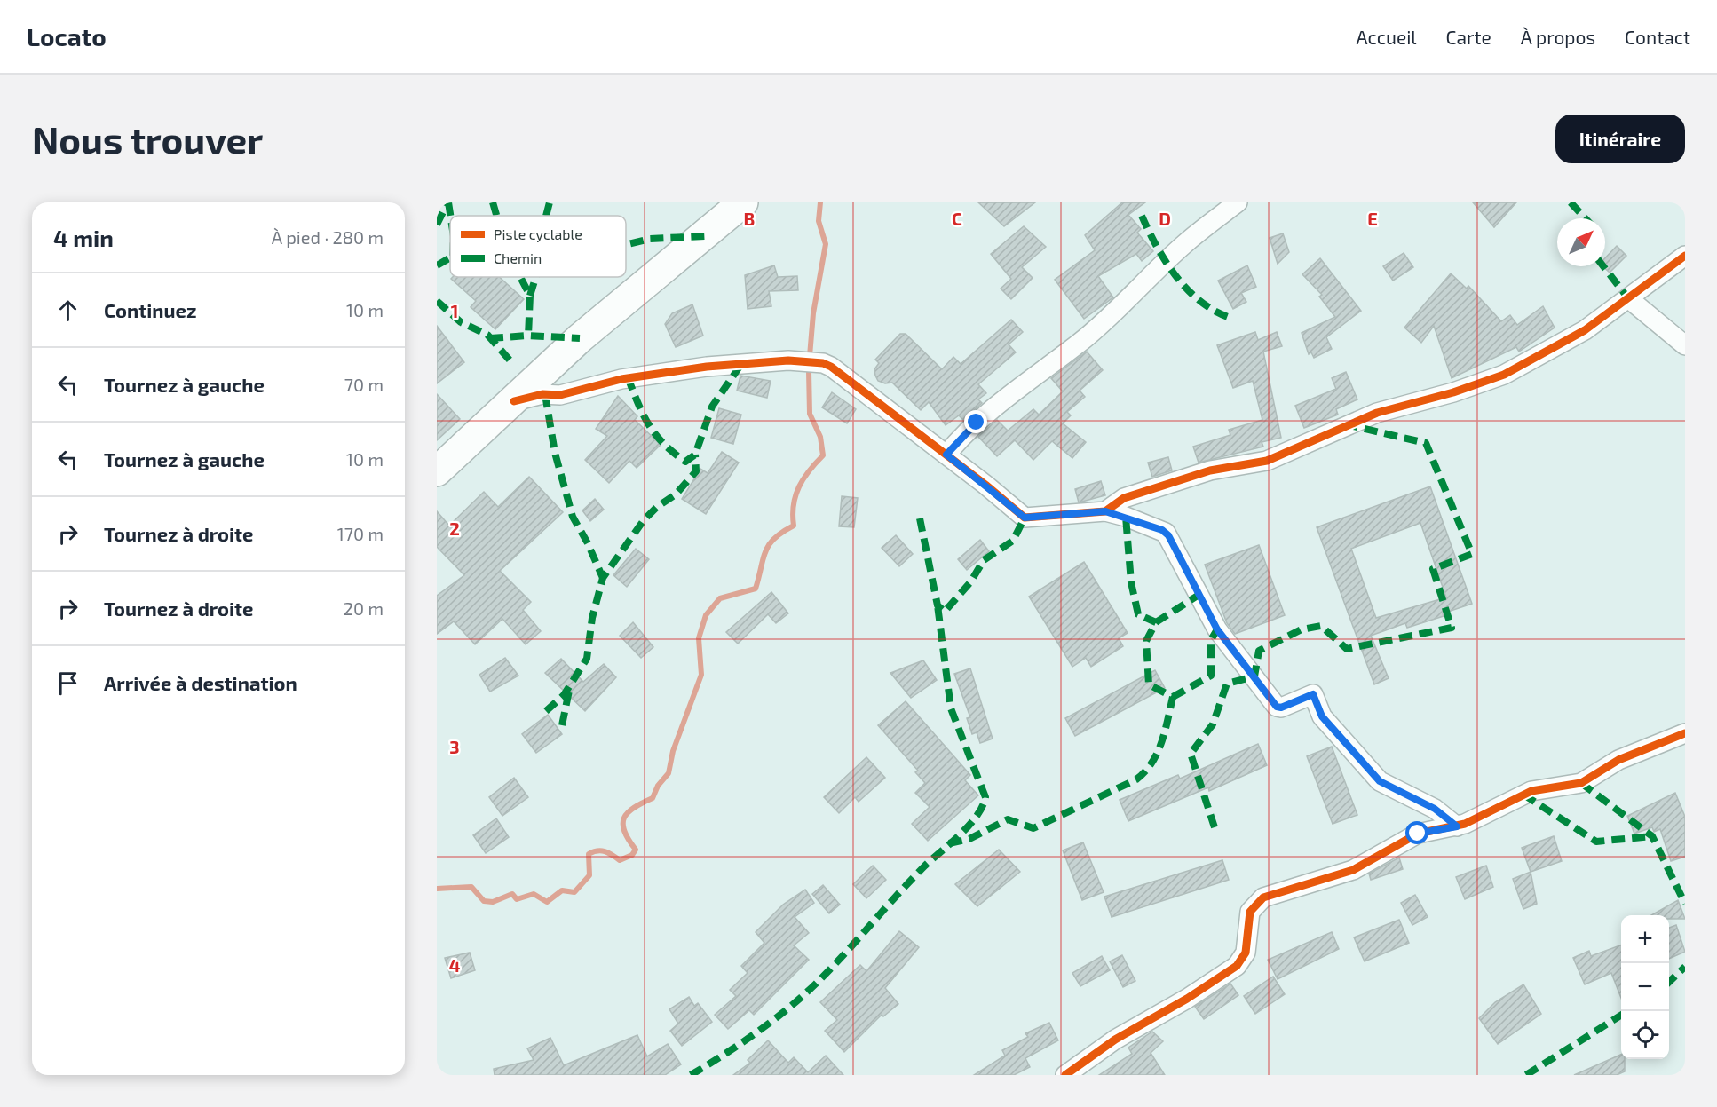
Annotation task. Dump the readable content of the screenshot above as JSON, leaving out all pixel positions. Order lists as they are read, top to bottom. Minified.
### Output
{"legend":["Piste cyclable","Chemin"],"north":"top right","page":{"header":"Locato","nav":["Accueil","Carte","À propos","Contact"],"buttons":"Itinéraire","title":"Nous trouver","heading":["4 min","À pied · 280 m"],"list":[["Continuez","10 m"],["Tournez à gauche","70 m"],["Tournez à gauche","10 m"],["Tournez à droite","170 m"],["Tournez à droite","20 m"],"Arrivée à destination"],"map_buttons":["+","−"]},"grid":{"columns":["B","C","D","E"],"rows":["1","2","3","4"]}}
